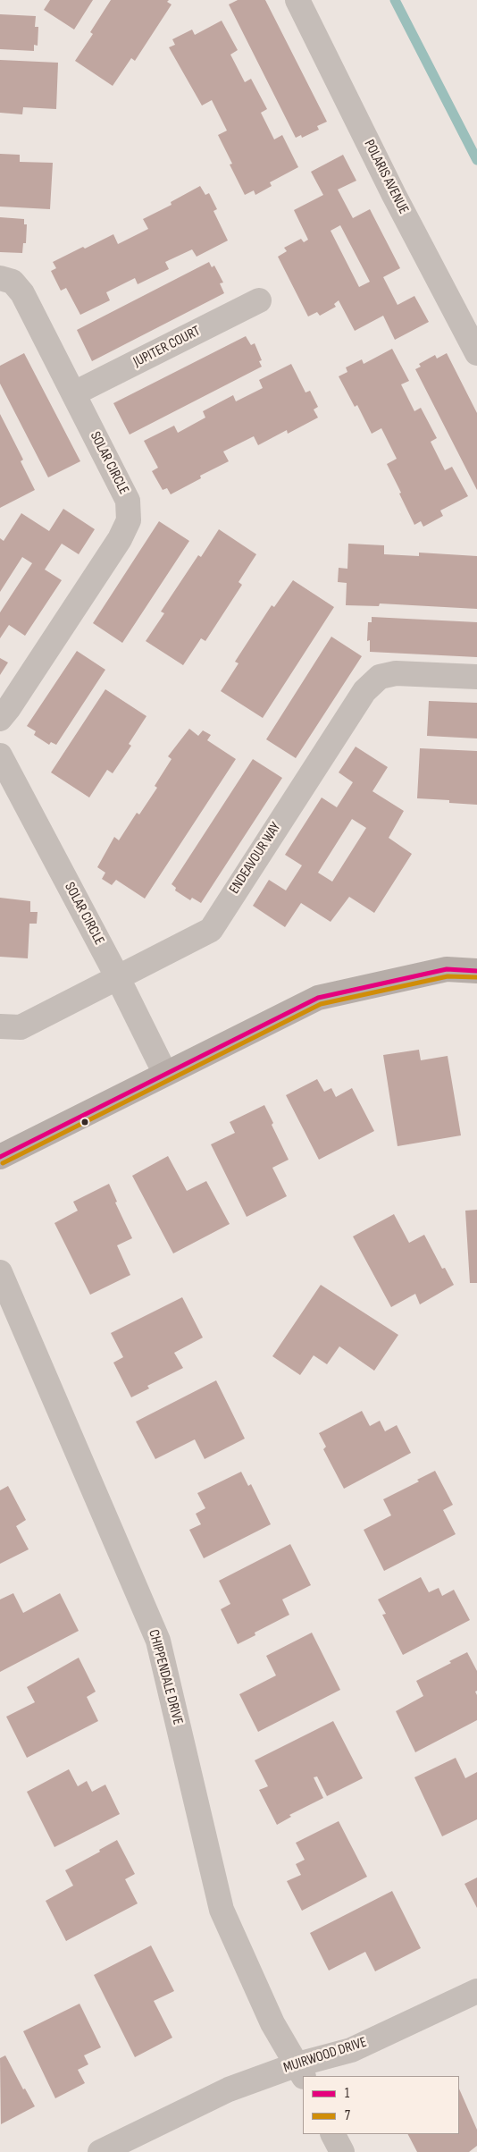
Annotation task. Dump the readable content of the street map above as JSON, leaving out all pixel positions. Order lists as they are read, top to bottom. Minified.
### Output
{"streets":{"street":["POLARIS AVENUE","JUPITER COURT","SOLAR CIRCLE","ENDEAVOUR WAY","CHIPPENDALE DRIVE","MUIRWOOD DRIVE"]},"crossings":[["JUPITER COURT","SOLAR CIRCLE"],["SOLAR CIRCLE","ENDEAVOUR WAY"],["CHIPPENDALE DRIVE","MUIRWOOD DRIVE"]],"lines":["transit line 1","transit line 7"],"legend":["1","7"]}
